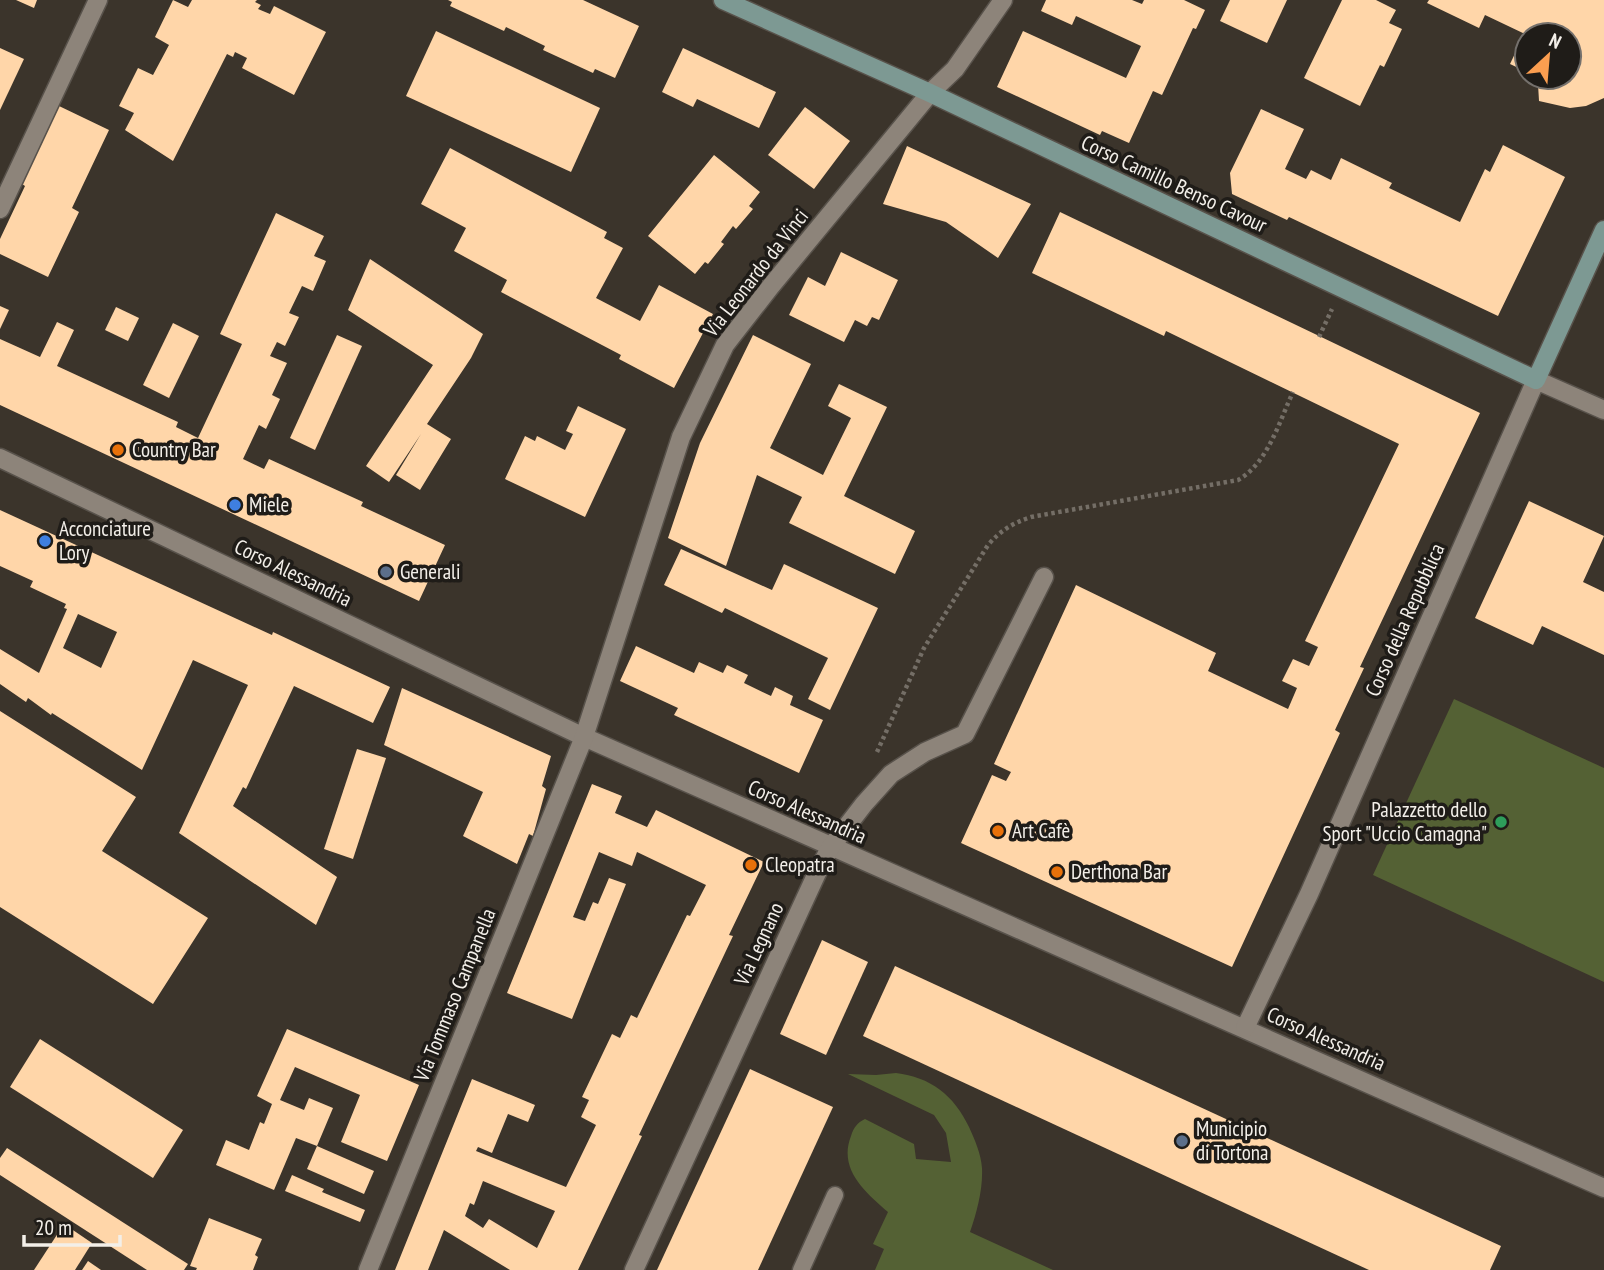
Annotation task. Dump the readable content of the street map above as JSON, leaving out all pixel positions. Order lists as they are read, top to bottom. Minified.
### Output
{"streets":{"street":["Corso Camillo Benso Cavour","Via Leonardo da Vinci","Corso Alessandria","Corso della Repubblica","Via Legnano","Via Tommaso Campanella"]},"crossings":[["Corso Camillo Benso Cavour","Via Leonardo da Vinci"],["Corso Camillo Benso Cavour","Corso della Repubblica"],["Via Leonardo da Vinci","Corso Alessandria"],["Via Leonardo da Vinci","Via Tommaso Campanella"],["Corso Alessandria","Corso della Repubblica"],["Corso Alessandria","Via Legnano"],["Corso Alessandria","Via Tommaso Campanella"]],"places":["Country Bar","Miele","Acconciature Lory","Generali","Palazzetto dello Sport \"Uccio Camagna\"","Art Cafè","Cleopatra","Derthona Bar","Municipio di Tortona"],"scale_bar":"20 m","north":"top right"}
